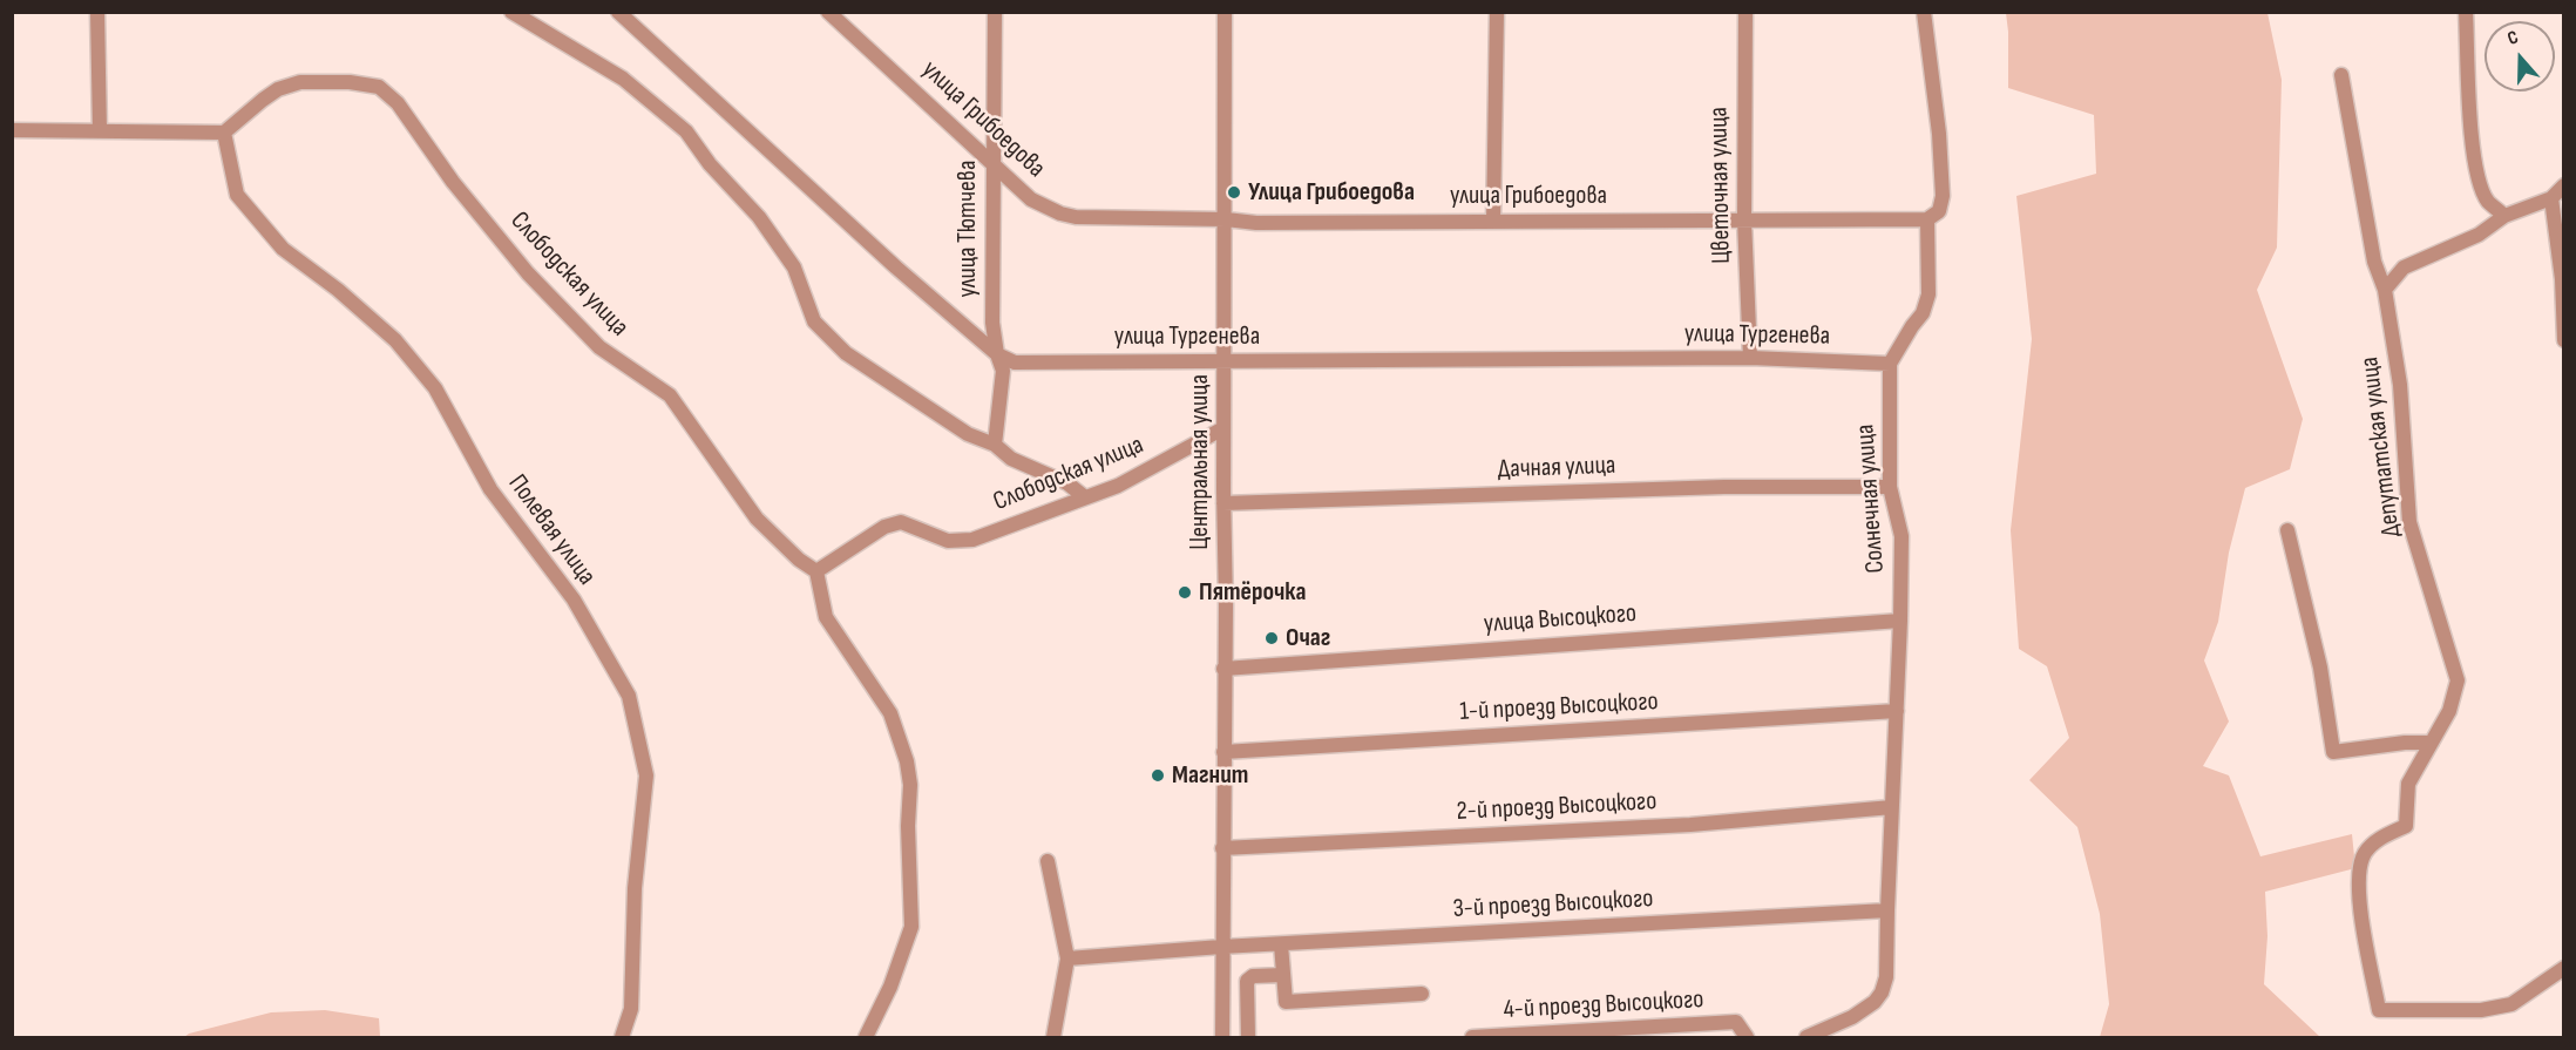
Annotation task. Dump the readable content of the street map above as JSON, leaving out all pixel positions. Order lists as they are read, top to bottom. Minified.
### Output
{"streets":{"street":["улица Грибоедова","Цветочная улица","улица Тютчева","Слободская улица","улица Тургенева","Депутатская улица","Центральная улица","Дачная улица","Солнечная улица","Полевая улица","улица Высоцкого","1-й проезд Высоцкого","2-й проезд Высоцкого","3-й проезд Высоцкого","4-й проезд Высоцкого"]},"crossings":[["улица Грибоедова","Цветочная улица"],["улица Грибоедова","улица Тютчева"],["улица Грибоедова","Центральная улица"],["Цветочная улица","улица Тургенева"],["улица Тютчева","улица Тургенева"],["Слободская улица","Центральная улица"],["Слободская улица","Полевая улица"],["улица Тургенева","Центральная улица"],["улица Тургенева","Солнечная улица"],["Центральная улица","Дачная улица"],["Центральная улица","улица Высоцкого"],["Центральная улица","1-й проезд Высоцкого"],["Центральная улица","2-й проезд Высоцкого"],["Центральная улица","3-й проезд Высоцкого"],["Дачная улица","Солнечная улица"],["Солнечная улица","улица Высоцкого"],["Солнечная улица","1-й проезд Высоцкого"]],"places":["Улица Грибоедова","Пятёрочка","Очаг","Магнит"],"north":"top"}
